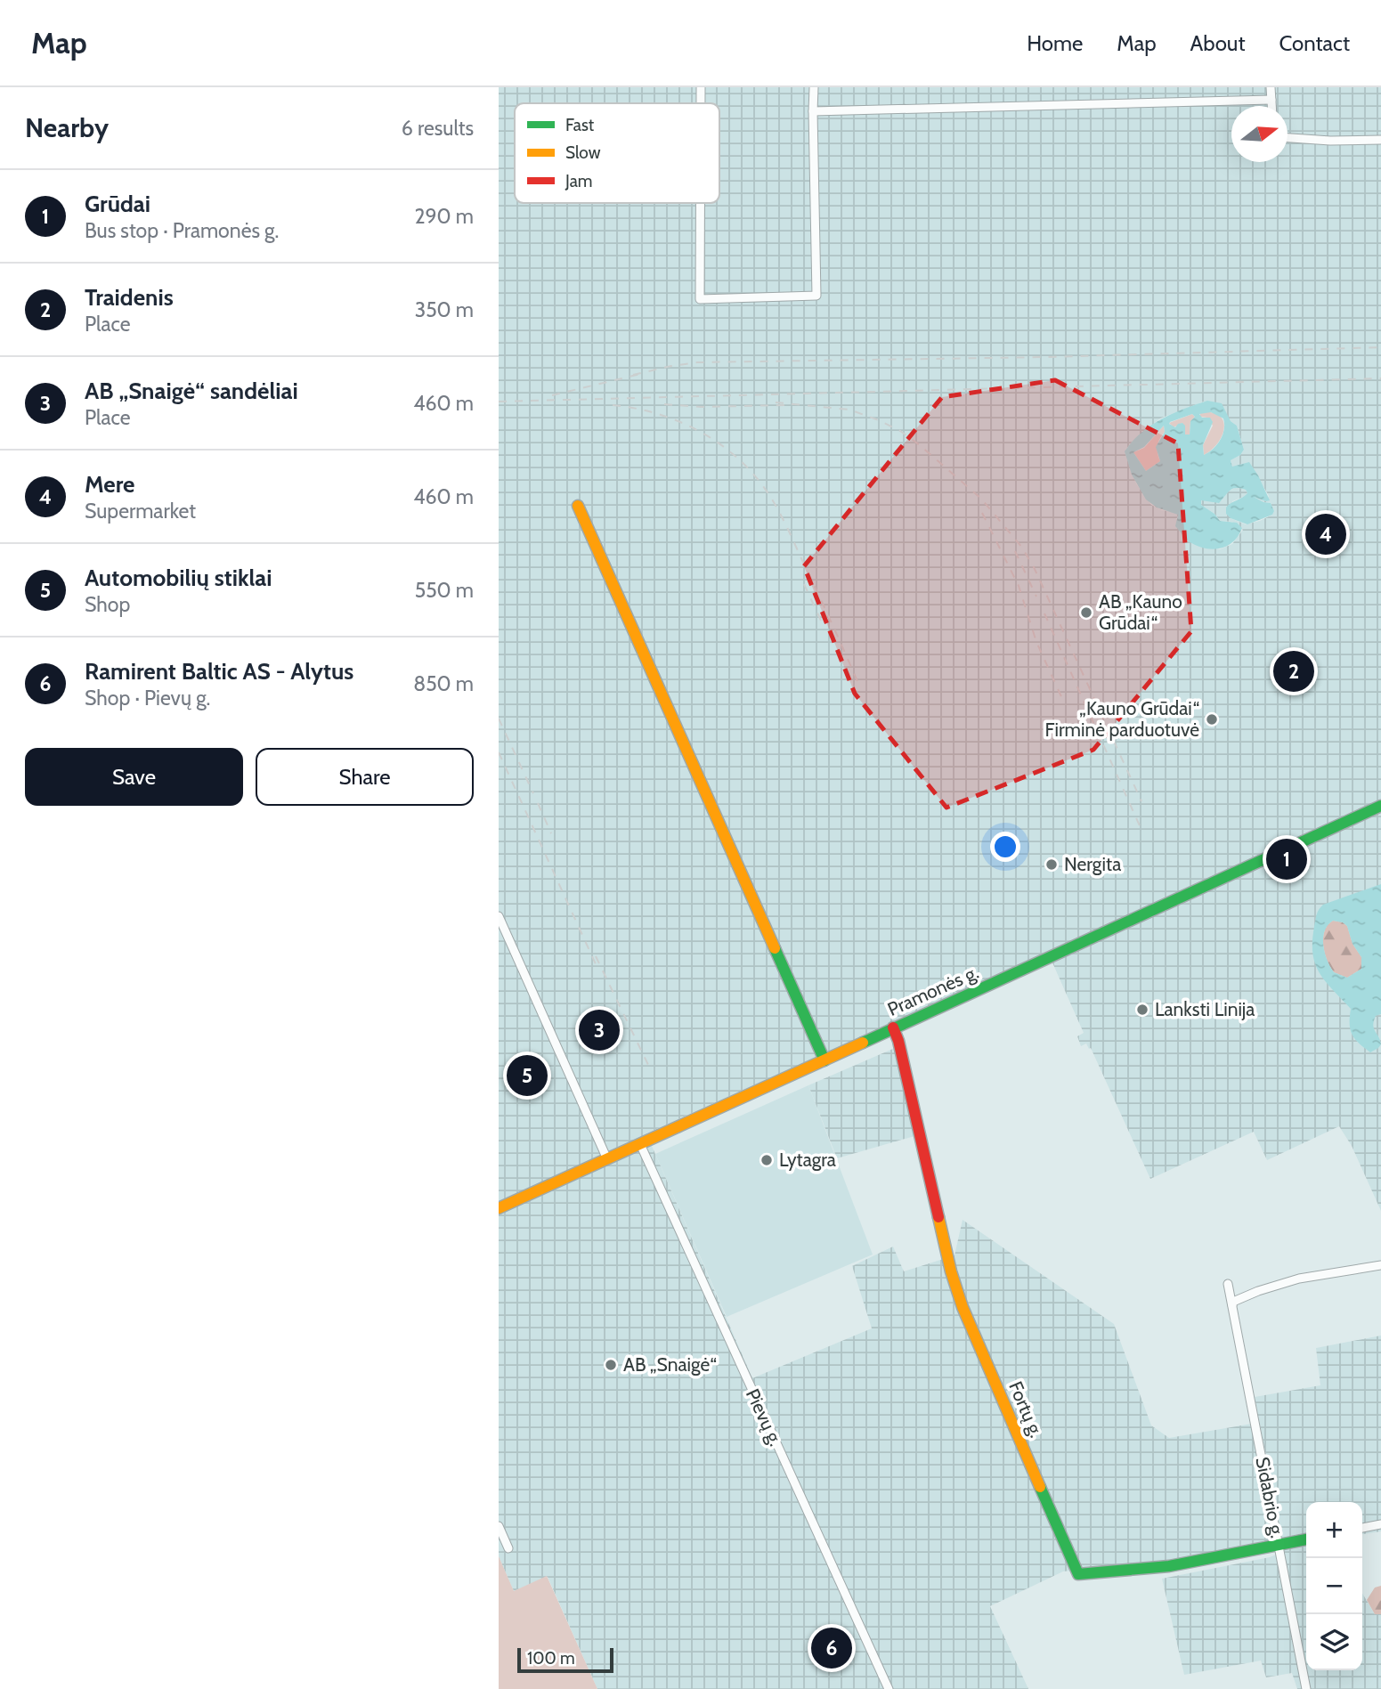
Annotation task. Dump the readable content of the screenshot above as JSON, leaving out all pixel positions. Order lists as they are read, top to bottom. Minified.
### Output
{"streets":{"street":["Pramonės g.","Fortų g.","Pievų g.","Sidabrio g."]},"crossings":[["Pramonės g.","Fortų g."],["Pramonės g.","Pievų g."],["Fortų g.","Sidabrio g."]],"places":["AB „Kauno Grūdai“","„Kauno Grūdai“ Firminė parduotuvė","Nergita","Lanksti Linija","Lytagra","AB „Snaigė“"],"legend":["Fast","Slow","Jam"],"scale_bar":"100 m","north":"right","page":{"header":"Map","nav":["Home","Map","About","Contact"],"heading":["Nearby","6 results"],"list":[{"mark":"1","name":"Grūdai","note":"Bus stop · Pramonės g.","value":"290 m"},{"mark":"2","name":"Traidenis","note":"Place","value":"350 m"},{"mark":"3","name":"AB „Snaigė“ sandėliai","note":"Place","value":"460 m"},{"mark":"4","name":"Mere","note":"Supermarket","value":"460 m"},{"mark":"5","name":"Automobilių stiklai","note":"Shop","value":"550 m"},{"mark":"6","name":"Ramirent Baltic AS - Alytus","note":"Shop · Pievų g.","value":"850 m"}],"pins":["4","2","1","3","5","6"],"buttons":["Save","Share"],"map_buttons":["+","−"],"scale":"100 m"}}
